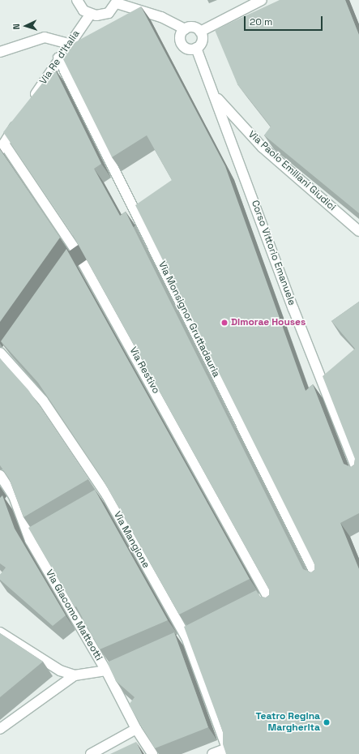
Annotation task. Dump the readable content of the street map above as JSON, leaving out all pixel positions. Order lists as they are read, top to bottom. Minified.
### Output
{"streets":{"street":["Via Re d'Italia","Via Paolo Emiliani Giudici","Corso Vittorio Emanuele","Via Monsignor Gruttadauria","Via Restivo","Via Mangione","Via Giacomo Matteotti"]},"crossings":[["Via Re d'Italia","Via Monsignor Gruttadauria"],["Via Paolo Emiliani Giudici","Corso Vittorio Emanuele"]],"places":["Dimorae Houses","Teatro Regina Margherita"],"scale_bar":"20 m","north":"left"}
